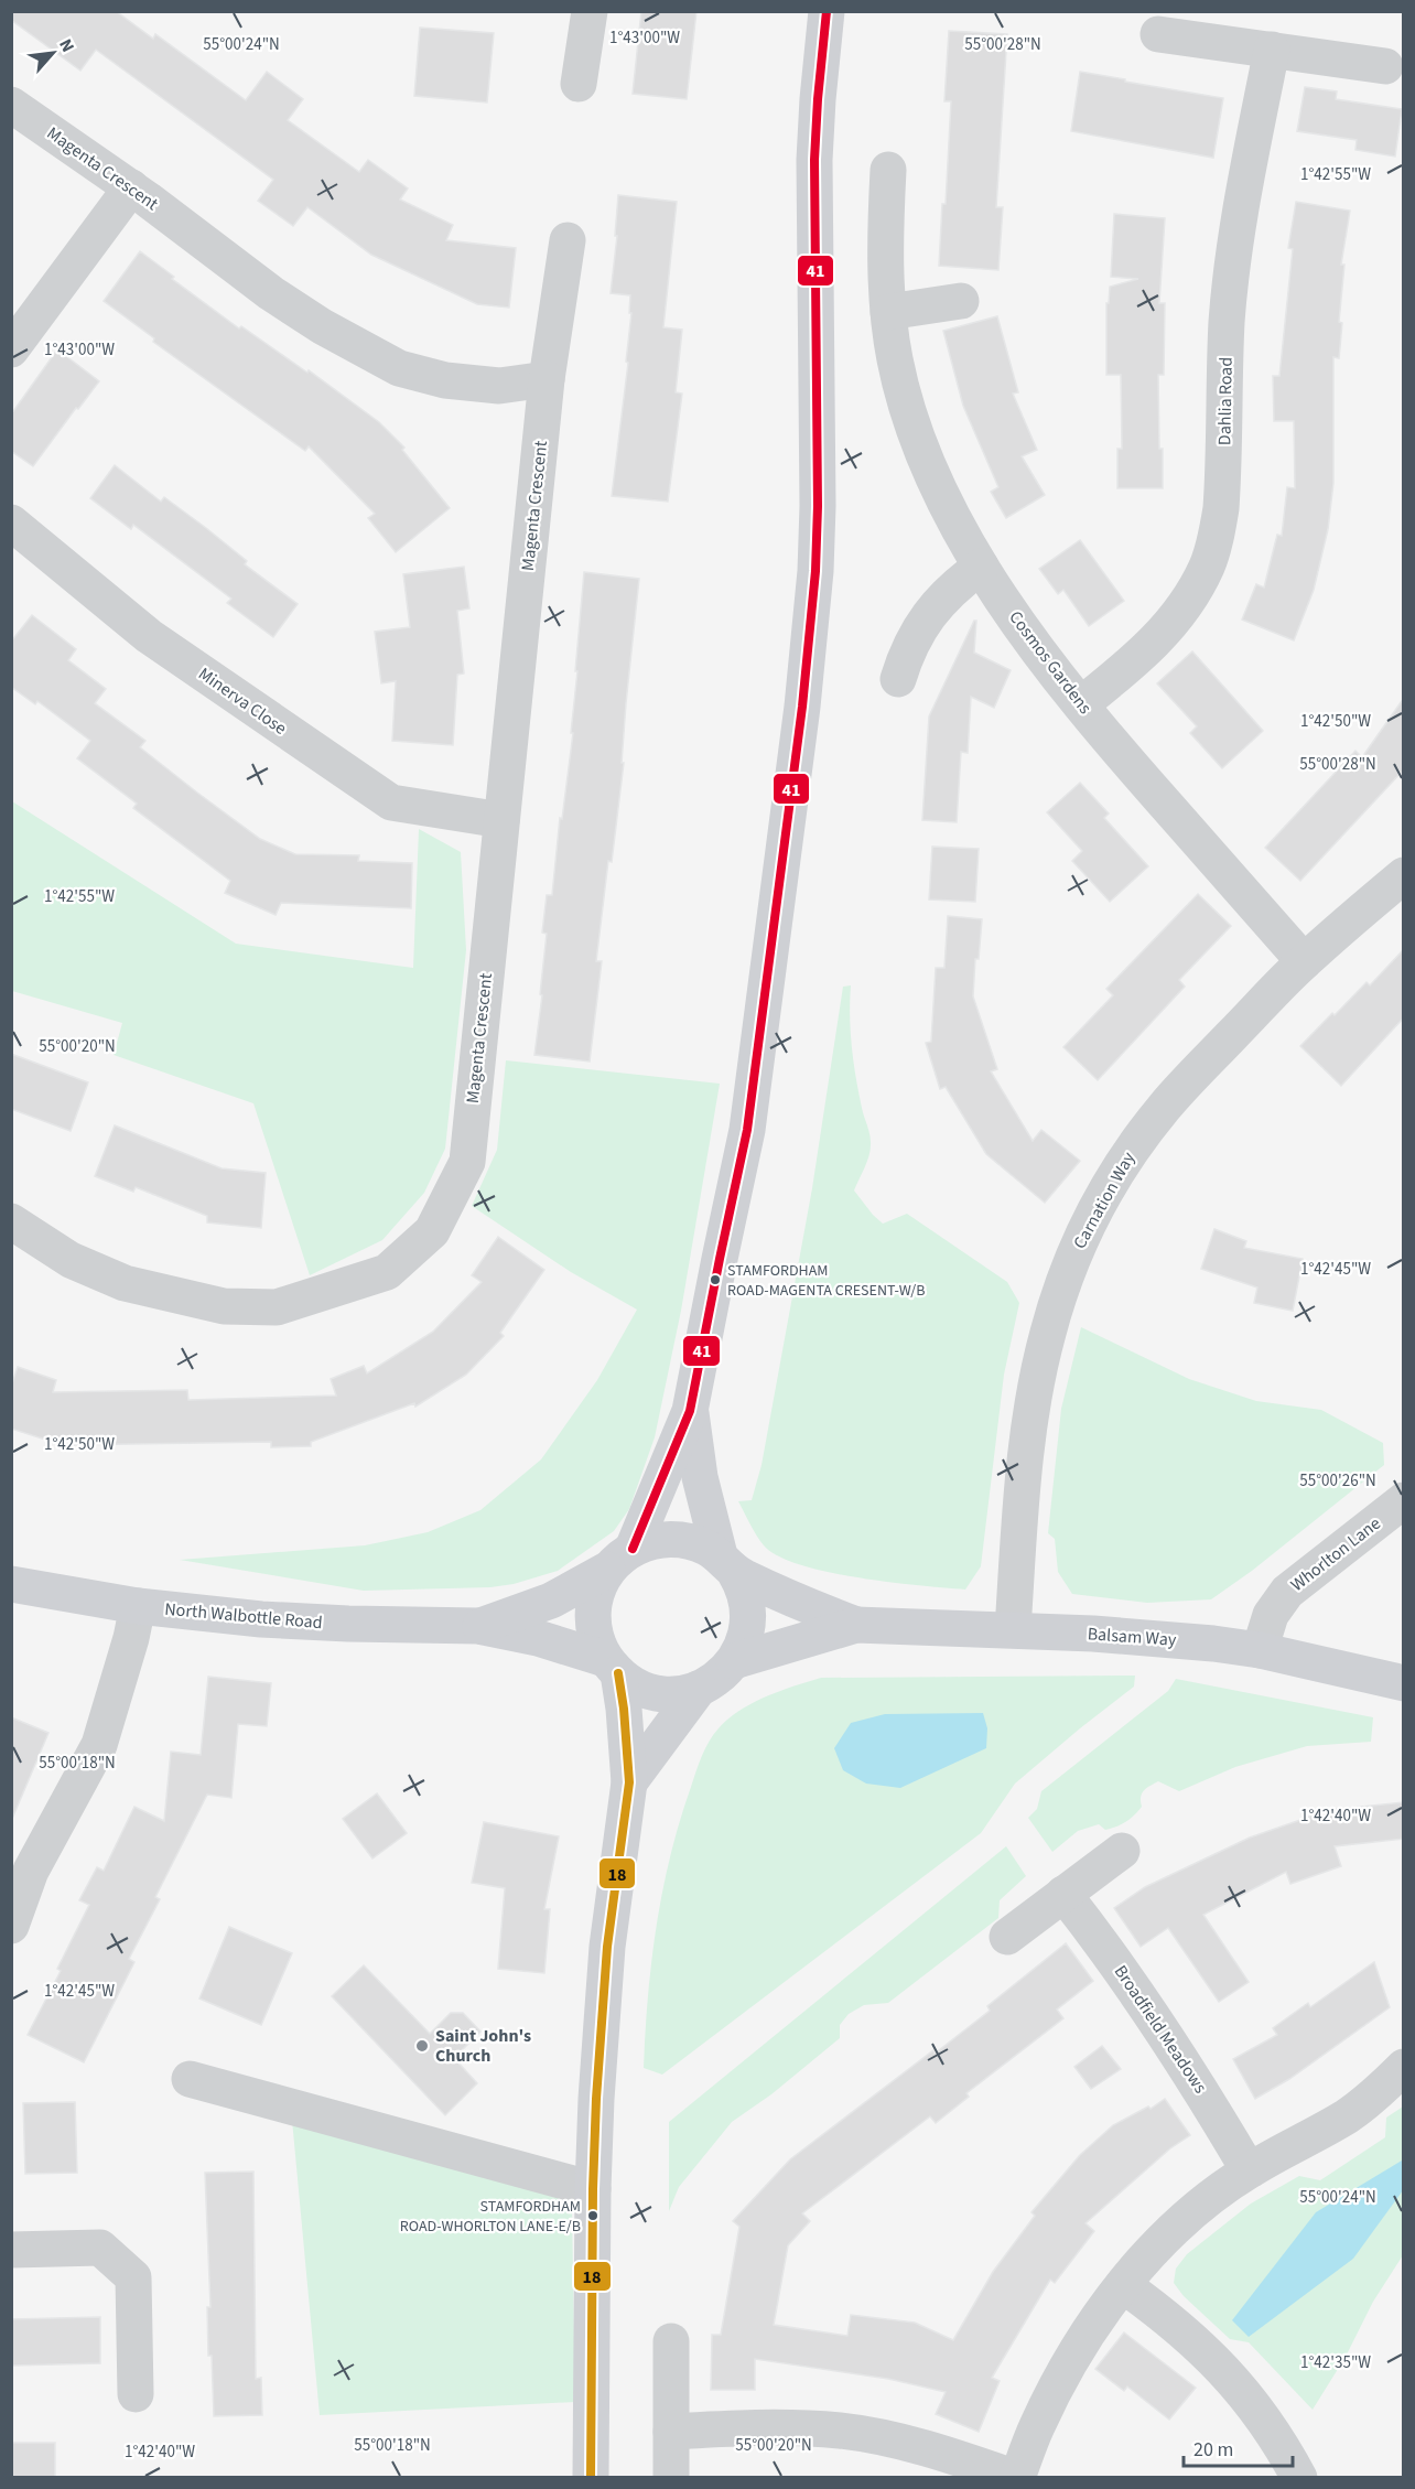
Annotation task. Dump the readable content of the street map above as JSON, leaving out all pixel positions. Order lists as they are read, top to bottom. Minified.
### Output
{"streets":{"main road":["North Walbottle Road","Balsam Way"],"street":["Magenta Crescent","Dahlia Road","Cosmos Gardens","Minerva Close","Carnation Way","Whorlton Lane","Broadfield Meadows"]},"crossings":[["Magenta Crescent","Minerva Close"],["Dahlia Road","Cosmos Gardens"],["Cosmos Gardens","Carnation Way"],["Carnation Way","Balsam Way"],["Whorlton Lane","Balsam Way"],["North Walbottle Road","Balsam Way"]],"places":["STAMFORDHAM ROAD-MAGENTA CRESENT-W/B","Saint John's Church","STAMFORDHAM ROAD-WHORLTON LANE-E/B"],"lines":["transit line 41","transit line 18"],"scale_bar":"20 m","north":"top right","coordinates":["1°43'00\"W","55°00'24\"N","55°00'28\"N","1°42'55\"W","1°42'50\"W","55°00'20\"N","1°42'45\"W","55°00'26\"N","55°00'18\"N","1°42'40\"W","1°42'35\"W"]}
